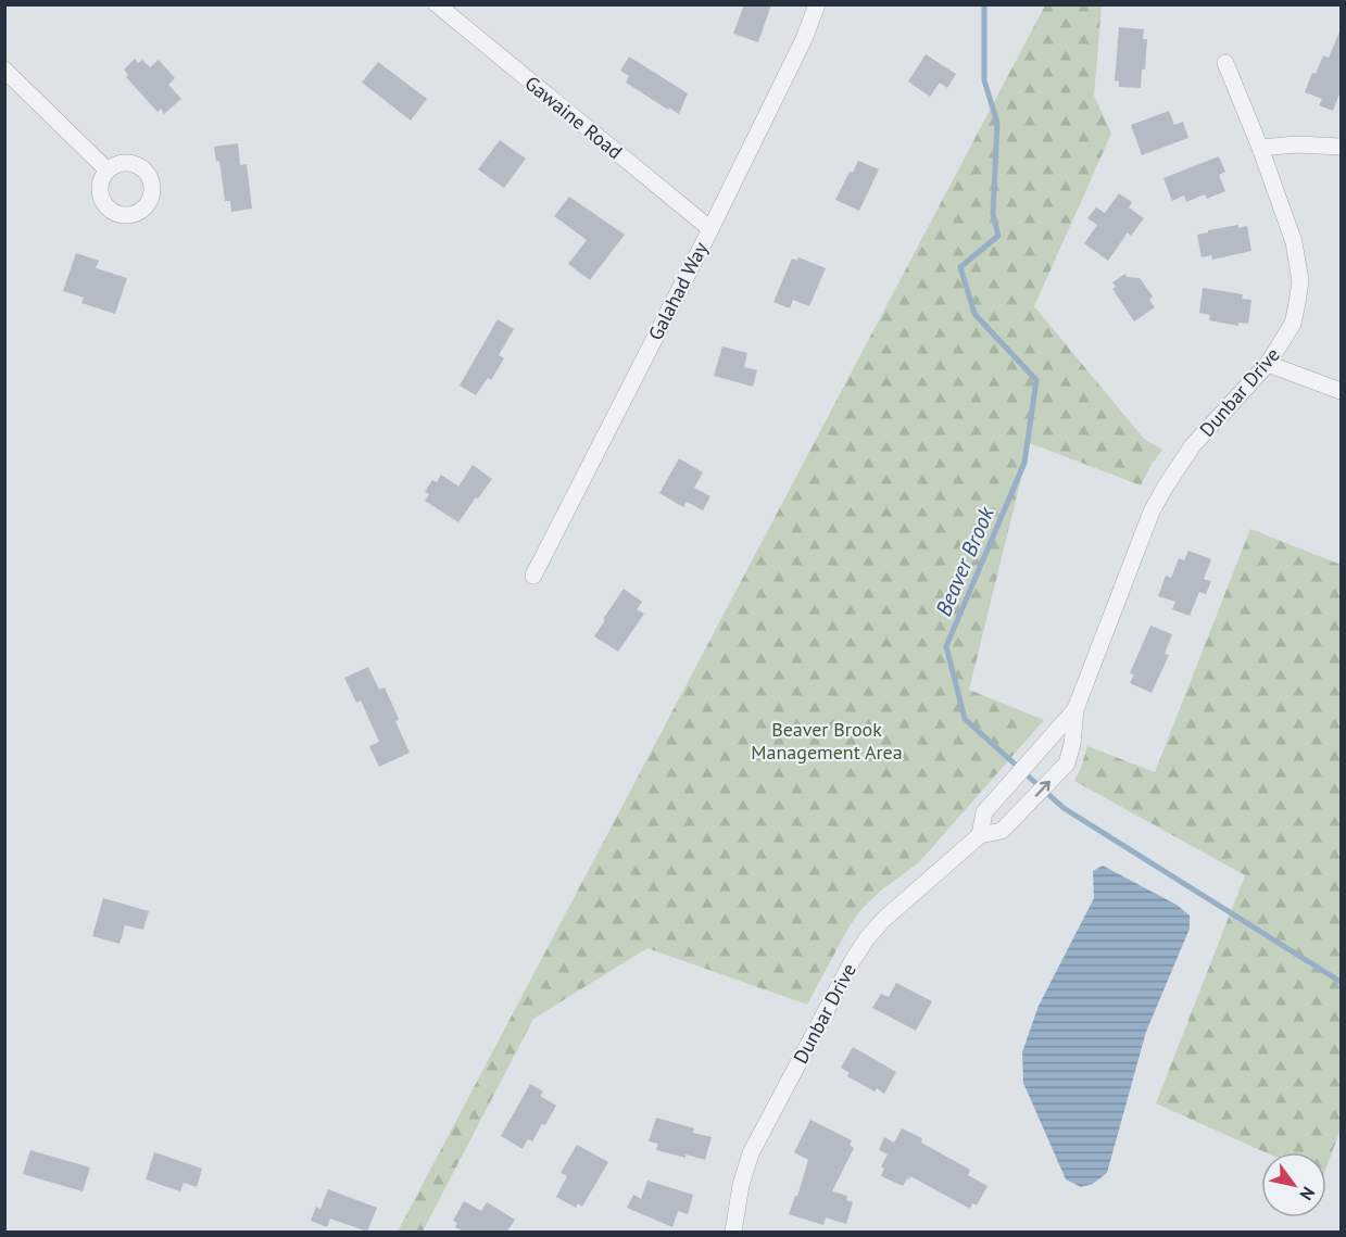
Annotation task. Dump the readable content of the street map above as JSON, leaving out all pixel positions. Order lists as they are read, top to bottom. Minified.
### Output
{"streets":{"street":["Gawaine Road","Galahad Way","Dunbar Drive"]},"crossings":[["Gawaine Road","Galahad Way"]],"water":["Beaver Brook"],"parks":["Beaver Brook Management Area"],"north":"bottom right"}
